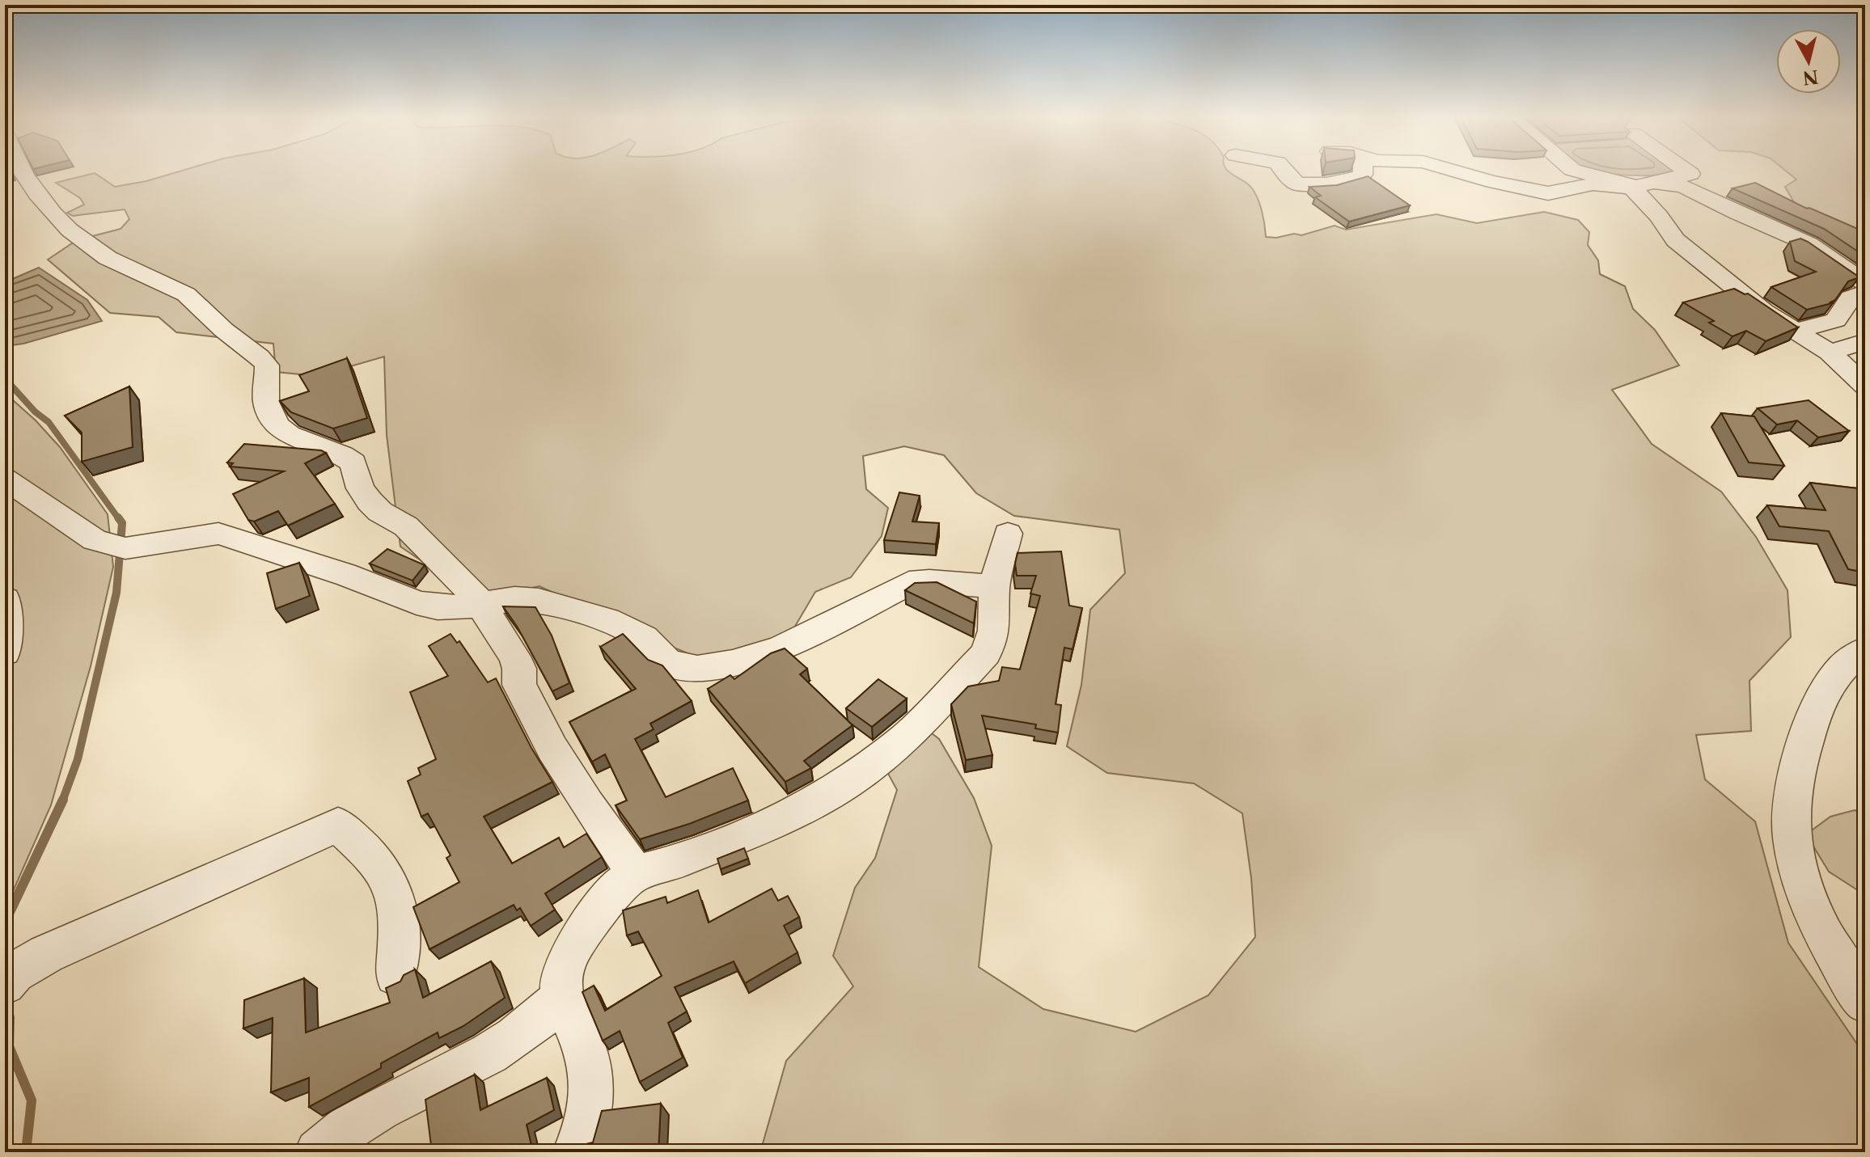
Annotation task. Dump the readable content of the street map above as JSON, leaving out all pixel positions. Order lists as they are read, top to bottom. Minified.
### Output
{"north":"bottom"}
